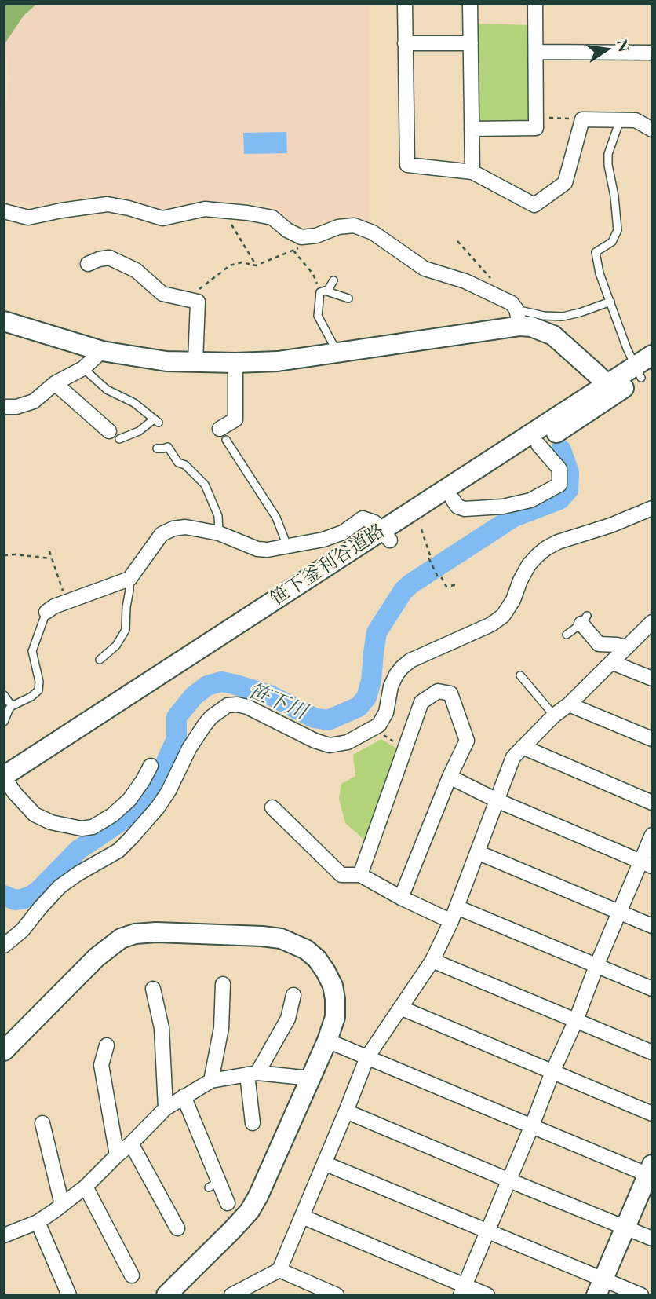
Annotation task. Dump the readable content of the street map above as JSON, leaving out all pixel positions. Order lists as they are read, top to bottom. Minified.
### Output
{"streets":{"street":["笹下釜利谷道路"]},"water":["笹下川"],"north":"right"}
